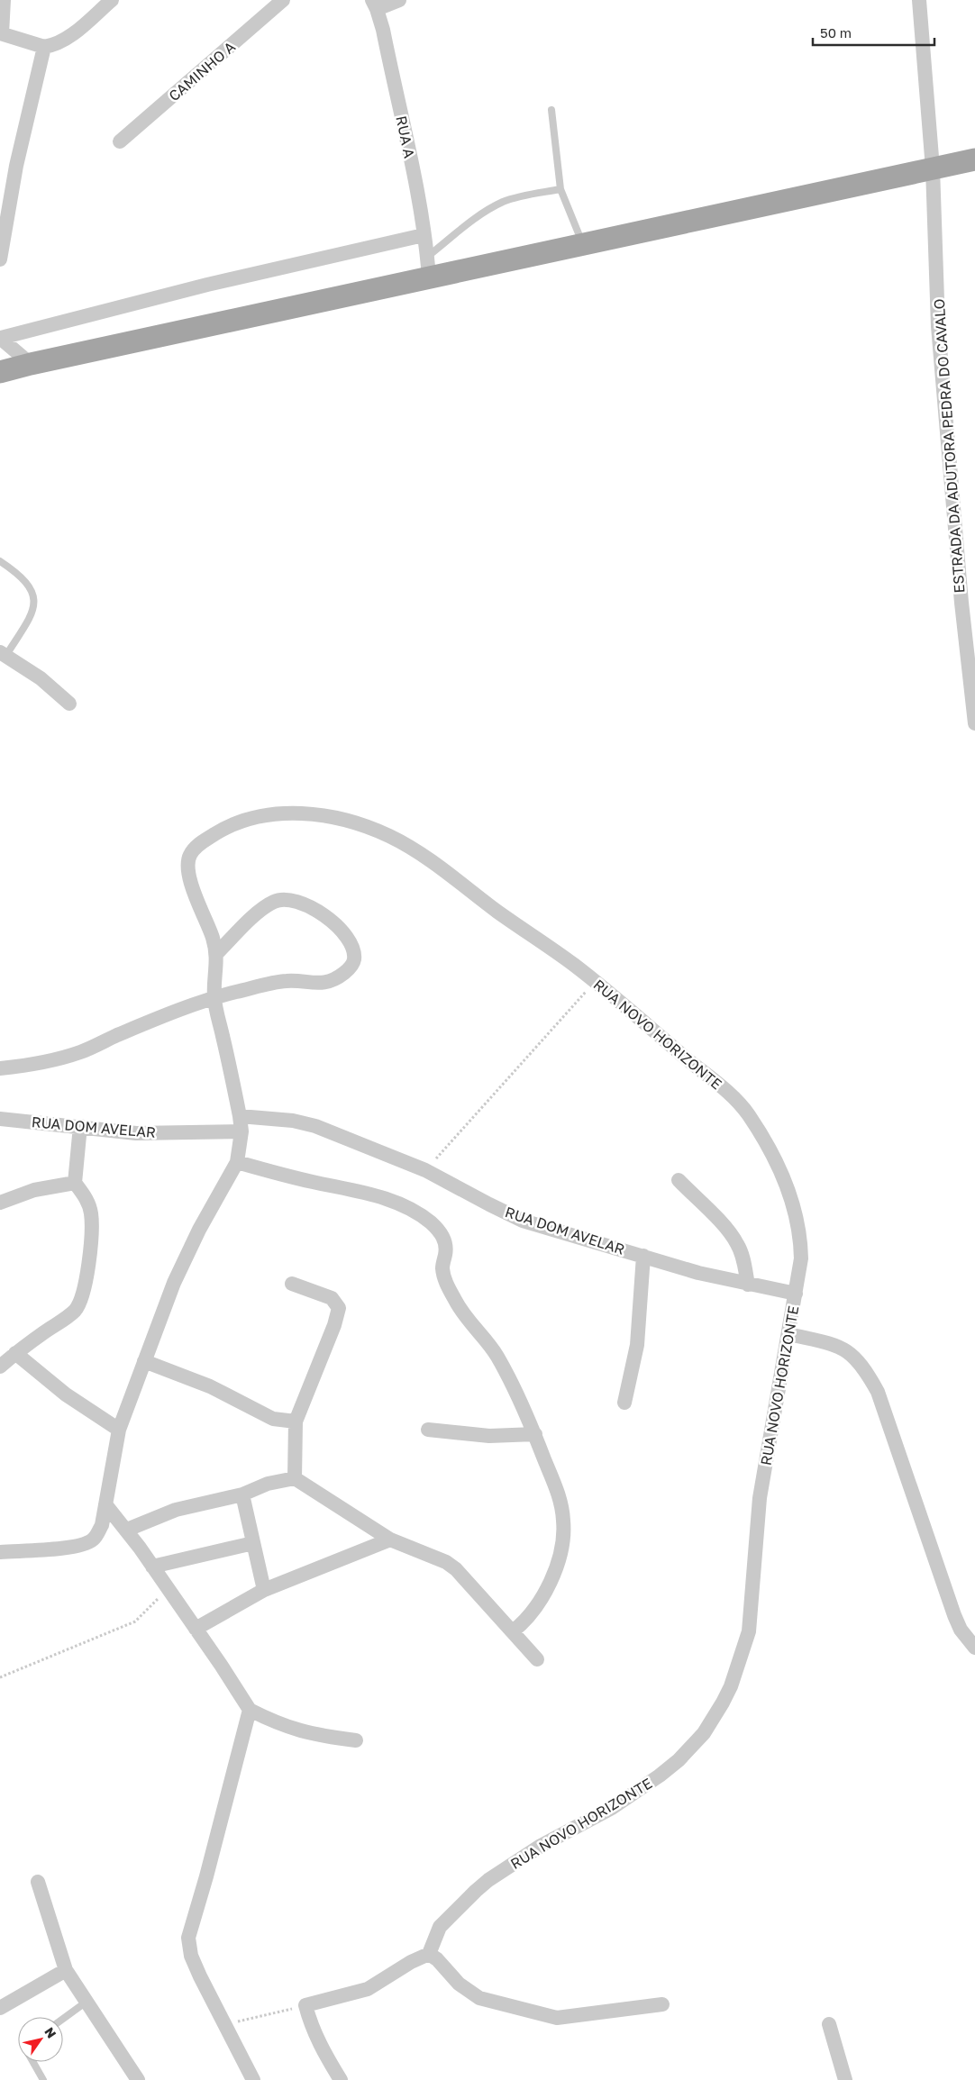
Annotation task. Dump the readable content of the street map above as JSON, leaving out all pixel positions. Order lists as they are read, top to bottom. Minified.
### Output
{"streets":{"street":["CAMINHO A","RUA A","ESTRADA DA ADUTORA PEDRA DO CAVALO","RUA NOVO HORIZONTE","RUA DOM AVELAR"]},"crossings":[["RUA NOVO HORIZONTE","RUA DOM AVELAR"]],"scale_bar":"50 m","north":"top right"}
